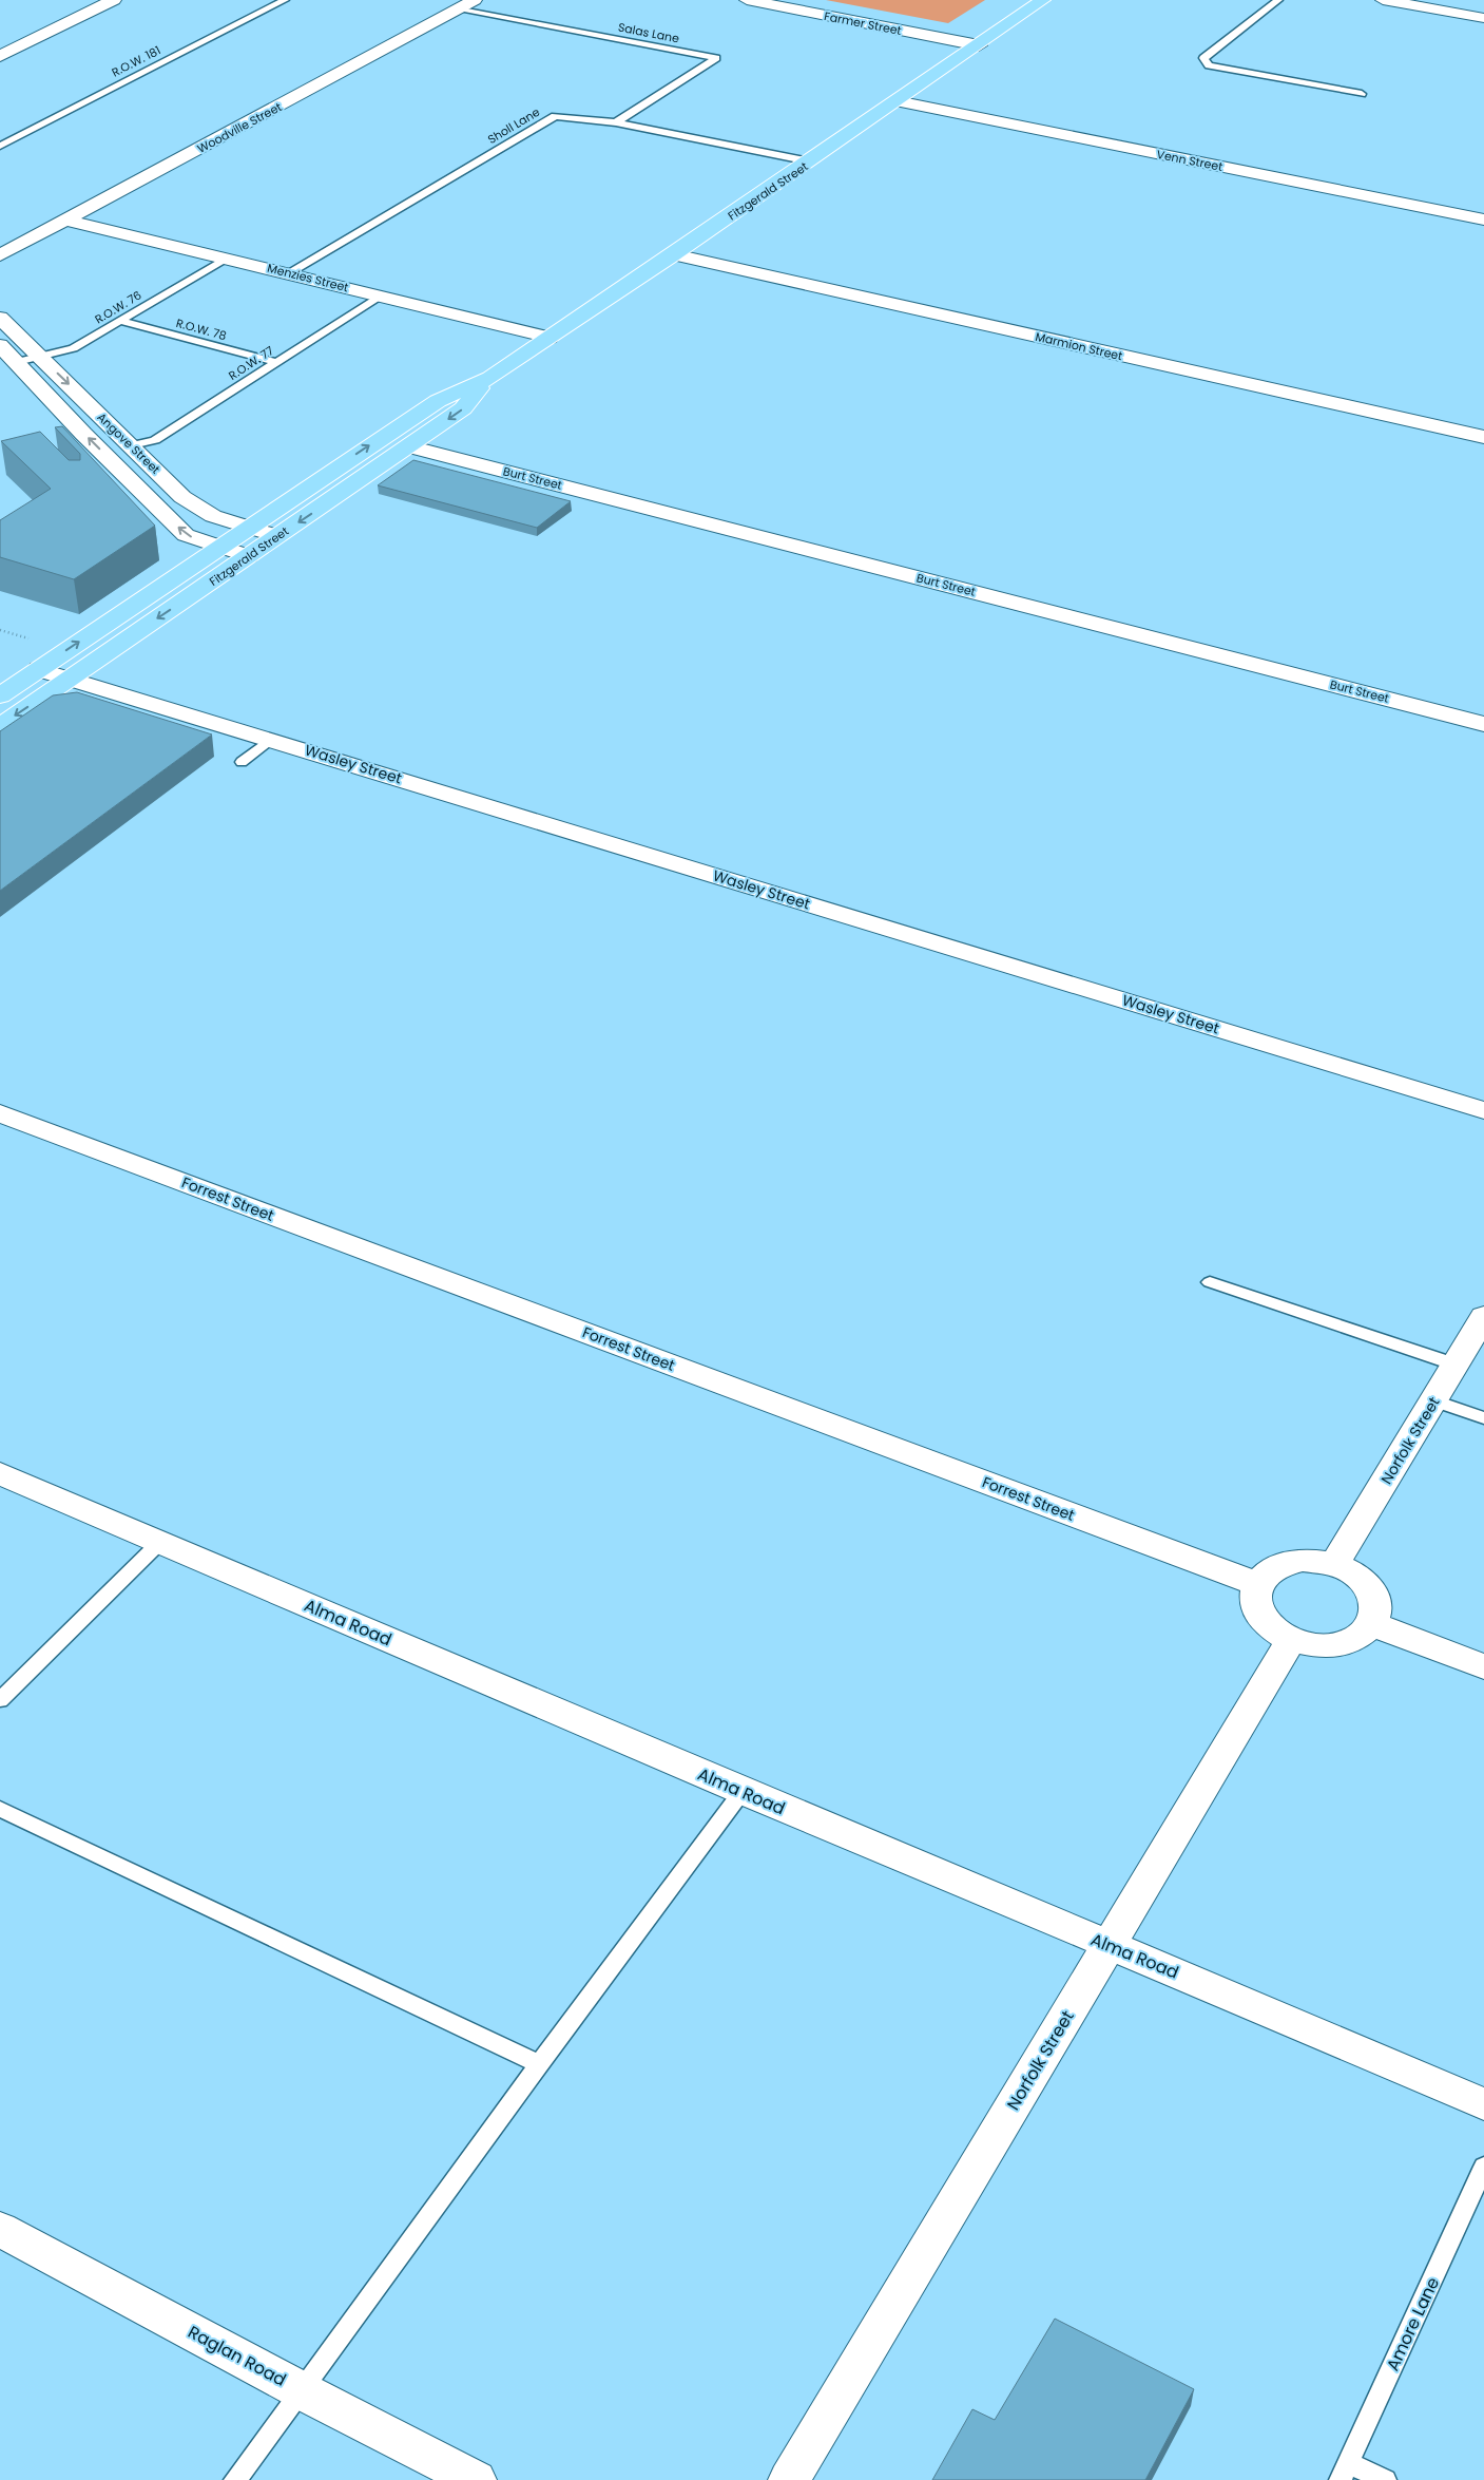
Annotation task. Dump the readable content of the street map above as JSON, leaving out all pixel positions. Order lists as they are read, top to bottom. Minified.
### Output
{"streets":{"main road":["Fitzgerald Street"],"street":["Farmer Street","Woodville Street","Venn Street","Menzies Street","Marmion Street","Angove Street","Burt Street","Wasley Street","Forrest Street","Norfolk Street","Alma Road","Raglan Road"],"lane":["Salas Lane","R.O.W. 181","Sholl Lane","R.O.W. 76","R.O.W. 78","R.O.W. 77","Amore Lane"]},"crossings":[["Farmer Street","Fitzgerald Street"],["Salas Lane","Sholl Lane"],["Salas Lane","Woodville Street"],["Sholl Lane","Fitzgerald Street"],["Sholl Lane","Menzies Street"],["Woodville Street","Menzies Street"],["Venn Street","Fitzgerald Street"],["Fitzgerald Street","Menzies Street"],["Fitzgerald Street","Marmion Street"],["Fitzgerald Street","Angove Street"],["Fitzgerald Street","Burt Street"],["Fitzgerald Street","Wasley Street"],["Menzies Street","R.O.W. 76"],["Menzies Street","R.O.W. 77"],["R.O.W. 76","R.O.W. 78"],["R.O.W. 76","Angove Street"],["R.O.W. 78","R.O.W. 77"],["R.O.W. 77","Angove Street"],["Forrest Street","Norfolk Street"],["Norfolk Street","Alma Road"]]}
